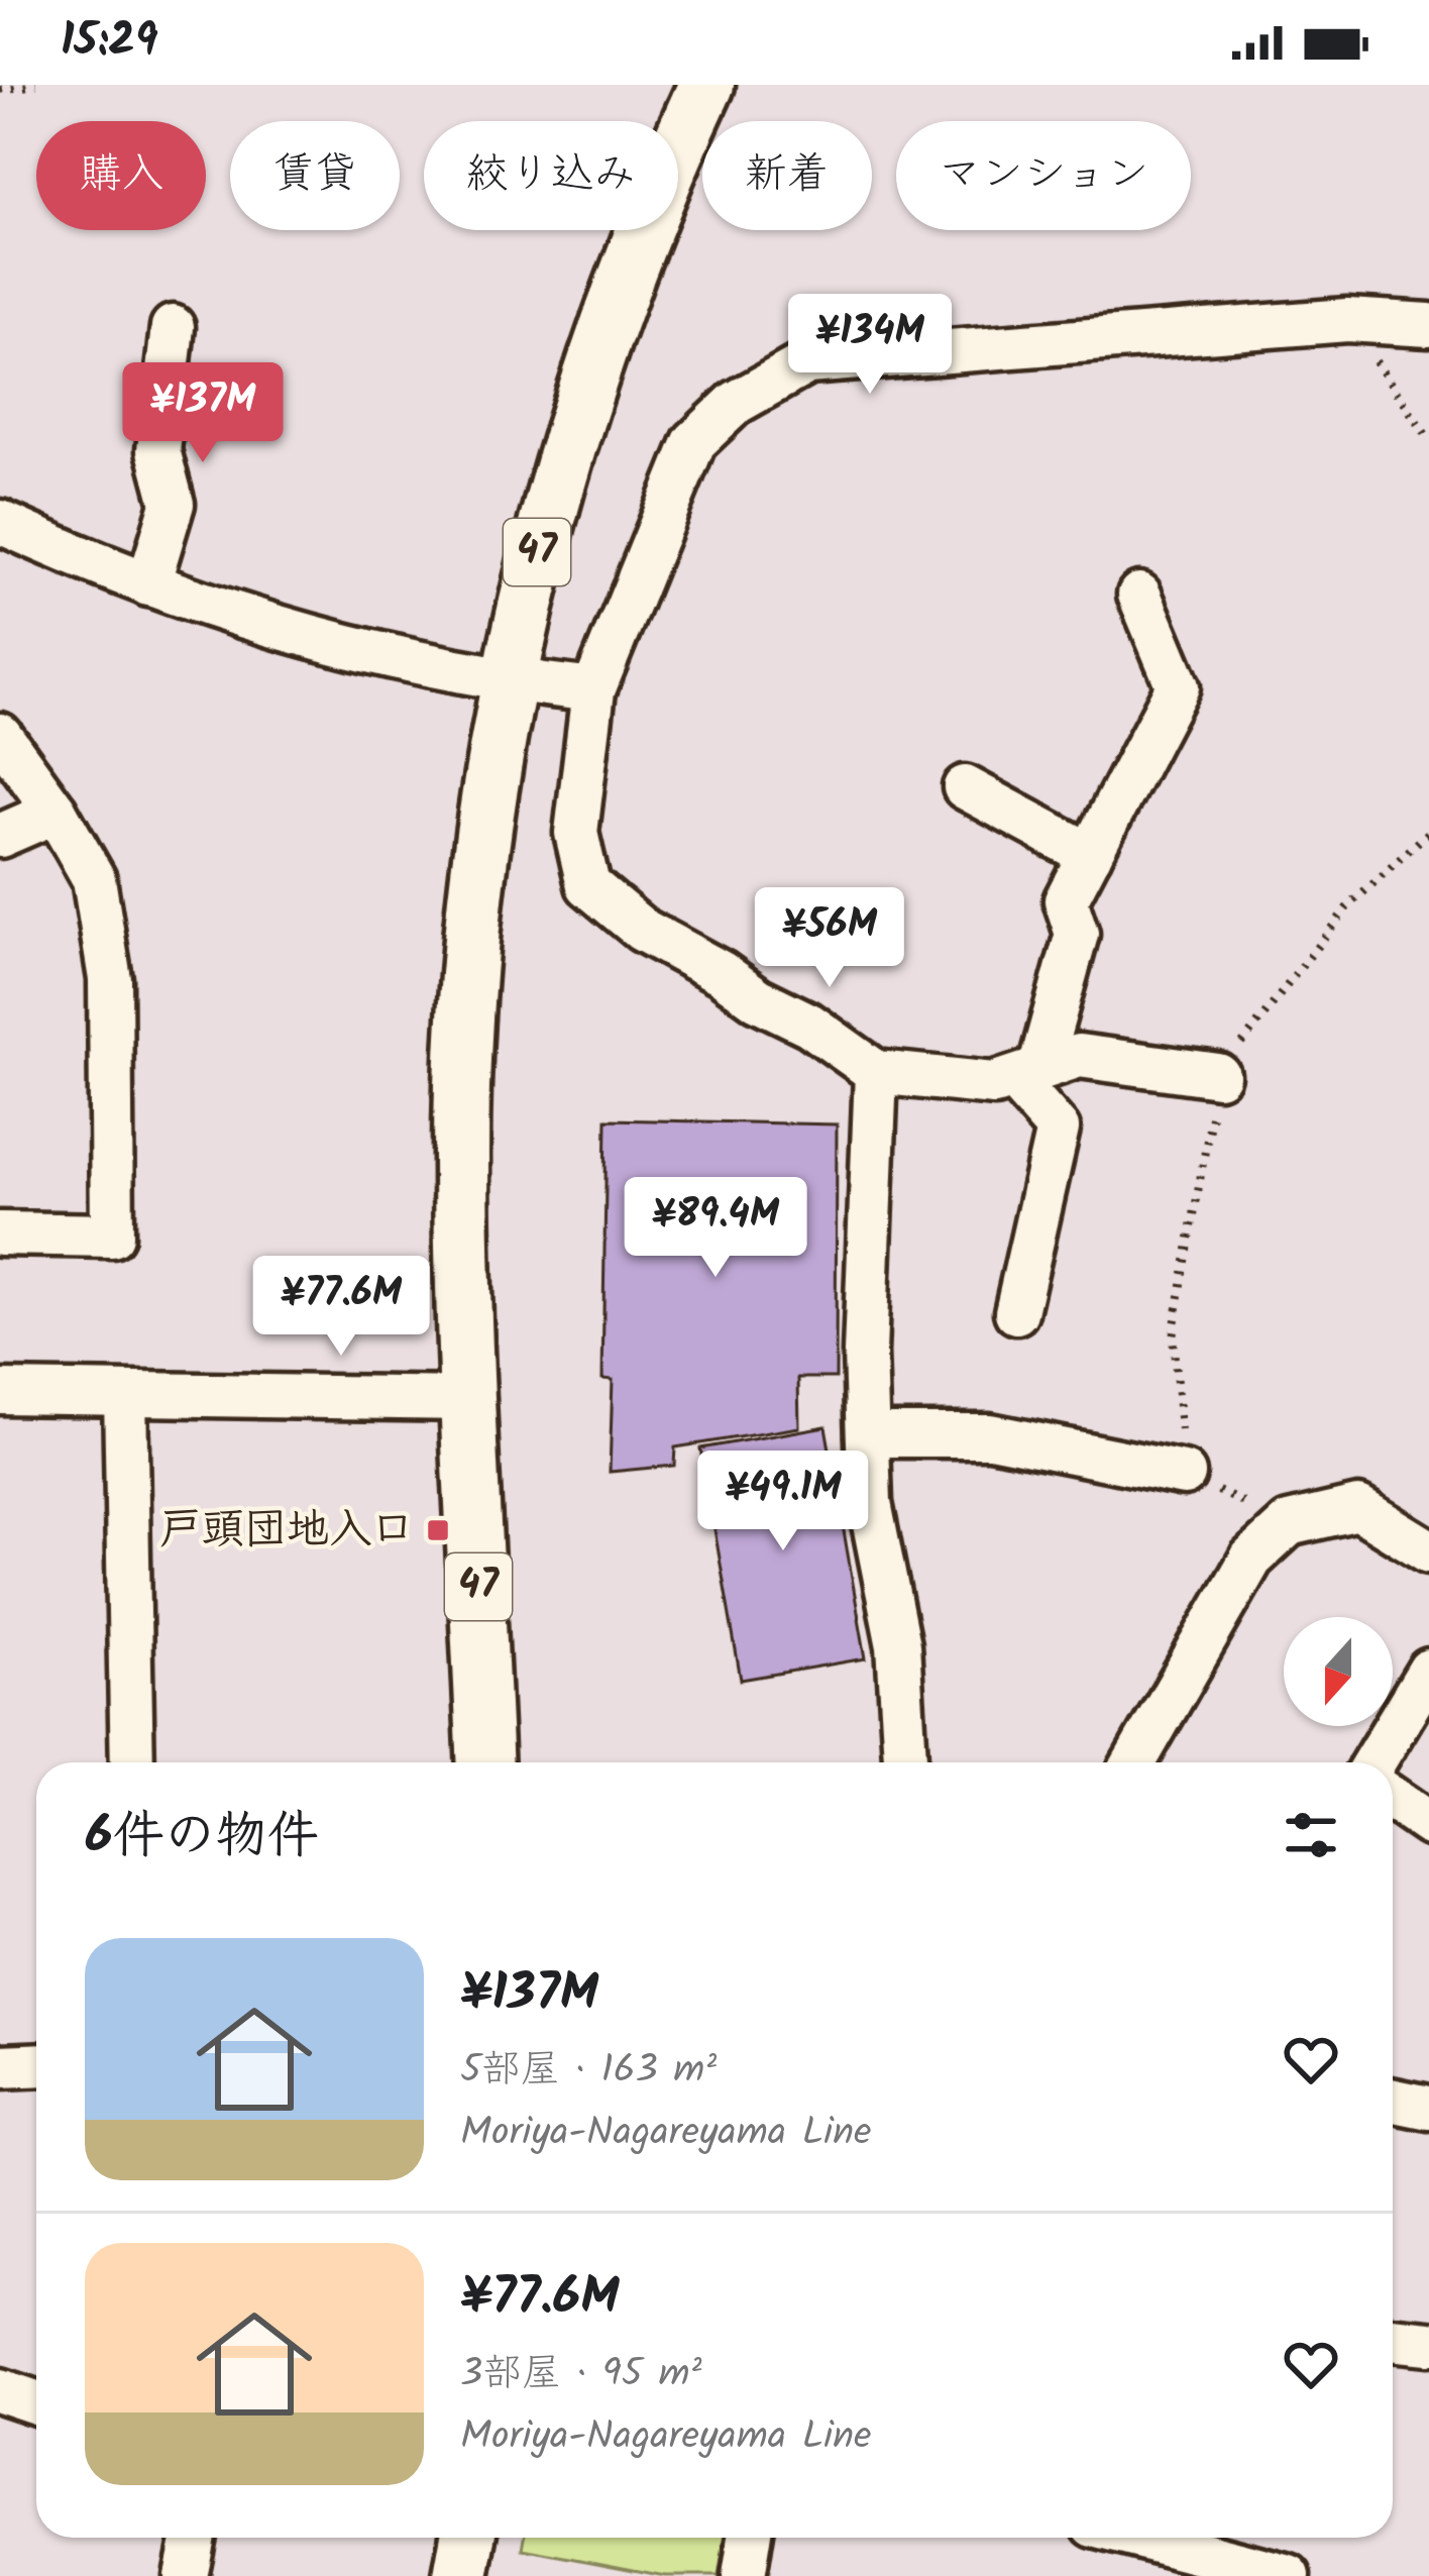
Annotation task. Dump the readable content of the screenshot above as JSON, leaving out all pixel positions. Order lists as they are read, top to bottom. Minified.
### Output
{"streets":{"main road":["47"]},"places":{"transit":["戸頭団地入口"]},"north":"bottom","page":{"status":"15:29","chip":["購入","賃貸","絞り込み","新着","マンション"],"price":["¥134M","¥137M","¥56M","¥89.4M","¥77.6M","¥49.1M"],"heading":"6件の物件","list":[{"name":"¥137M","note":"5部屋 · 163 m² · Moriya-Nagareyama Line"},{"name":"¥77.6M","note":"3部屋 · 95 m² · Moriya-Nagareyama Line"}]}}
